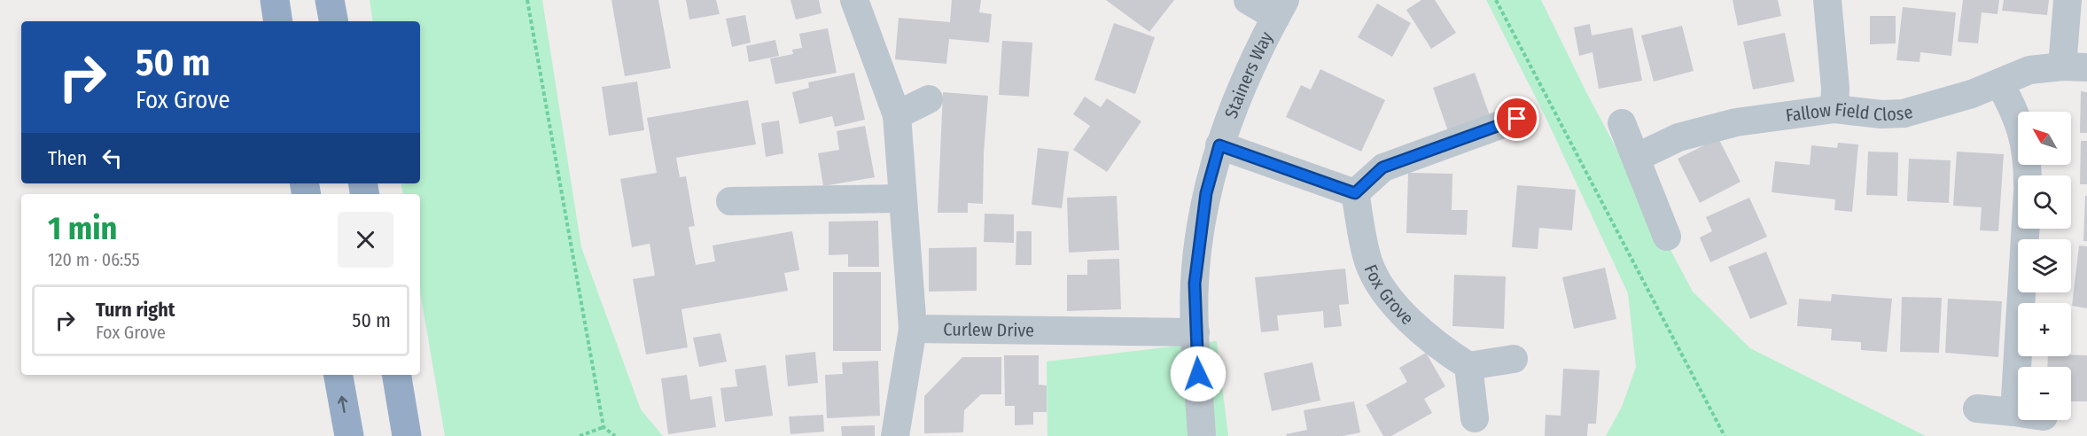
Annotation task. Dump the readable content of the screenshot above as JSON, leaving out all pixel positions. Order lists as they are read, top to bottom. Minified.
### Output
{"streets":{"street":["Stainers Way","Fallow Field Close","Fox Grove","Curlew Drive"]},"crossings":[["Stainers Way","Curlew Drive"]],"north":"top left","page":{"turn":["50 m","Fox Grove"],"map_buttons":["+","−"],"then":"Then","heading":["1 min","120 m · 06:55"],"list":[{"name":"Turn right","note":"Fox Grove","value":"50 m"}]}}
